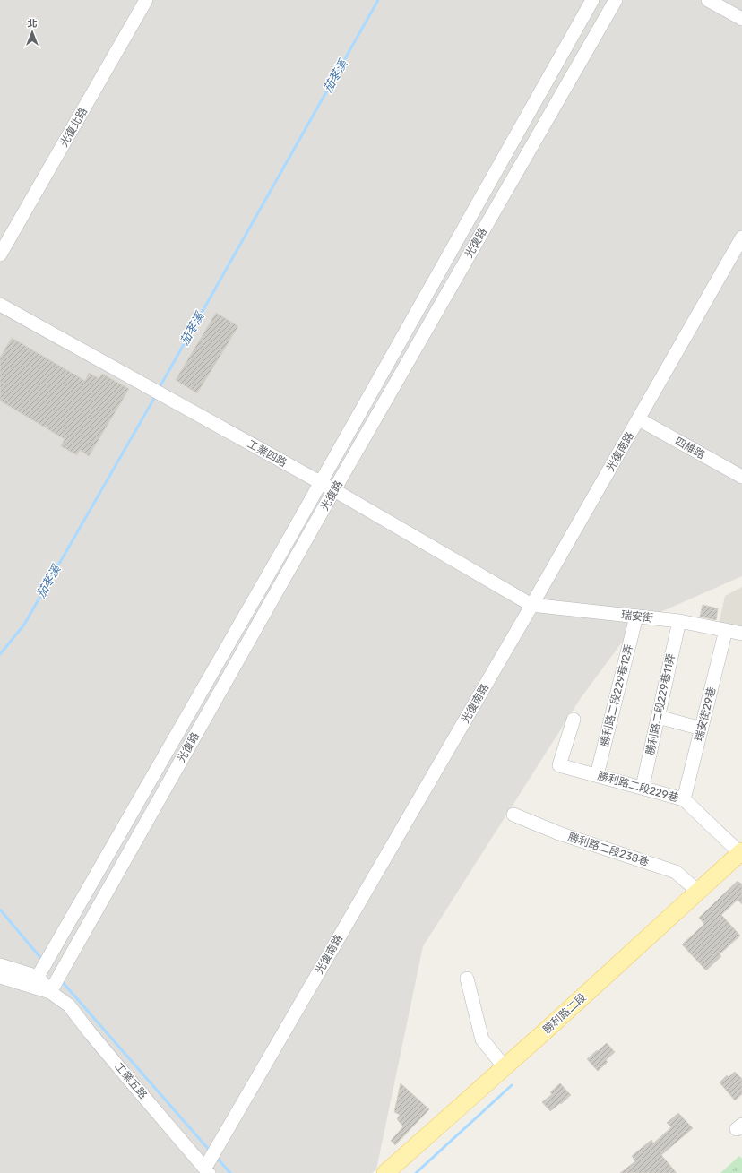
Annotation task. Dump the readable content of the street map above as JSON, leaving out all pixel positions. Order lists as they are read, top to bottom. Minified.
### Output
{"streets":{"main road":["勝利路二段"],"street":["光復北路","光復路","四維路","光復南路","工業四路","瑞安街","勝利路二段229巷12弄","勝利路二段229巷11弄","瑞安街29巷","勝利路二段229巷","勝利路二段238巷","工業五路"]},"crossings":[["光復路","工業四路"],["光復路","工業五路"],["四維路","光復南路"],["光復南路","工業四路"],["光復南路","瑞安街"],["光復南路","工業五路"],["工業四路","瑞安街"],["瑞安街","勝利路二段229巷12弄"],["瑞安街","勝利路二段229巷11弄"],["瑞安街","瑞安街29巷"],["勝利路二段229巷12弄","勝利路二段229巷"],["勝利路二段229巷11弄","勝利路二段229巷"],["瑞安街29巷","勝利路二段229巷"],["勝利路二段229巷","勝利路二段"],["勝利路二段238巷","勝利路二段"]],"water":["茄苳溪"],"north":"top"}
